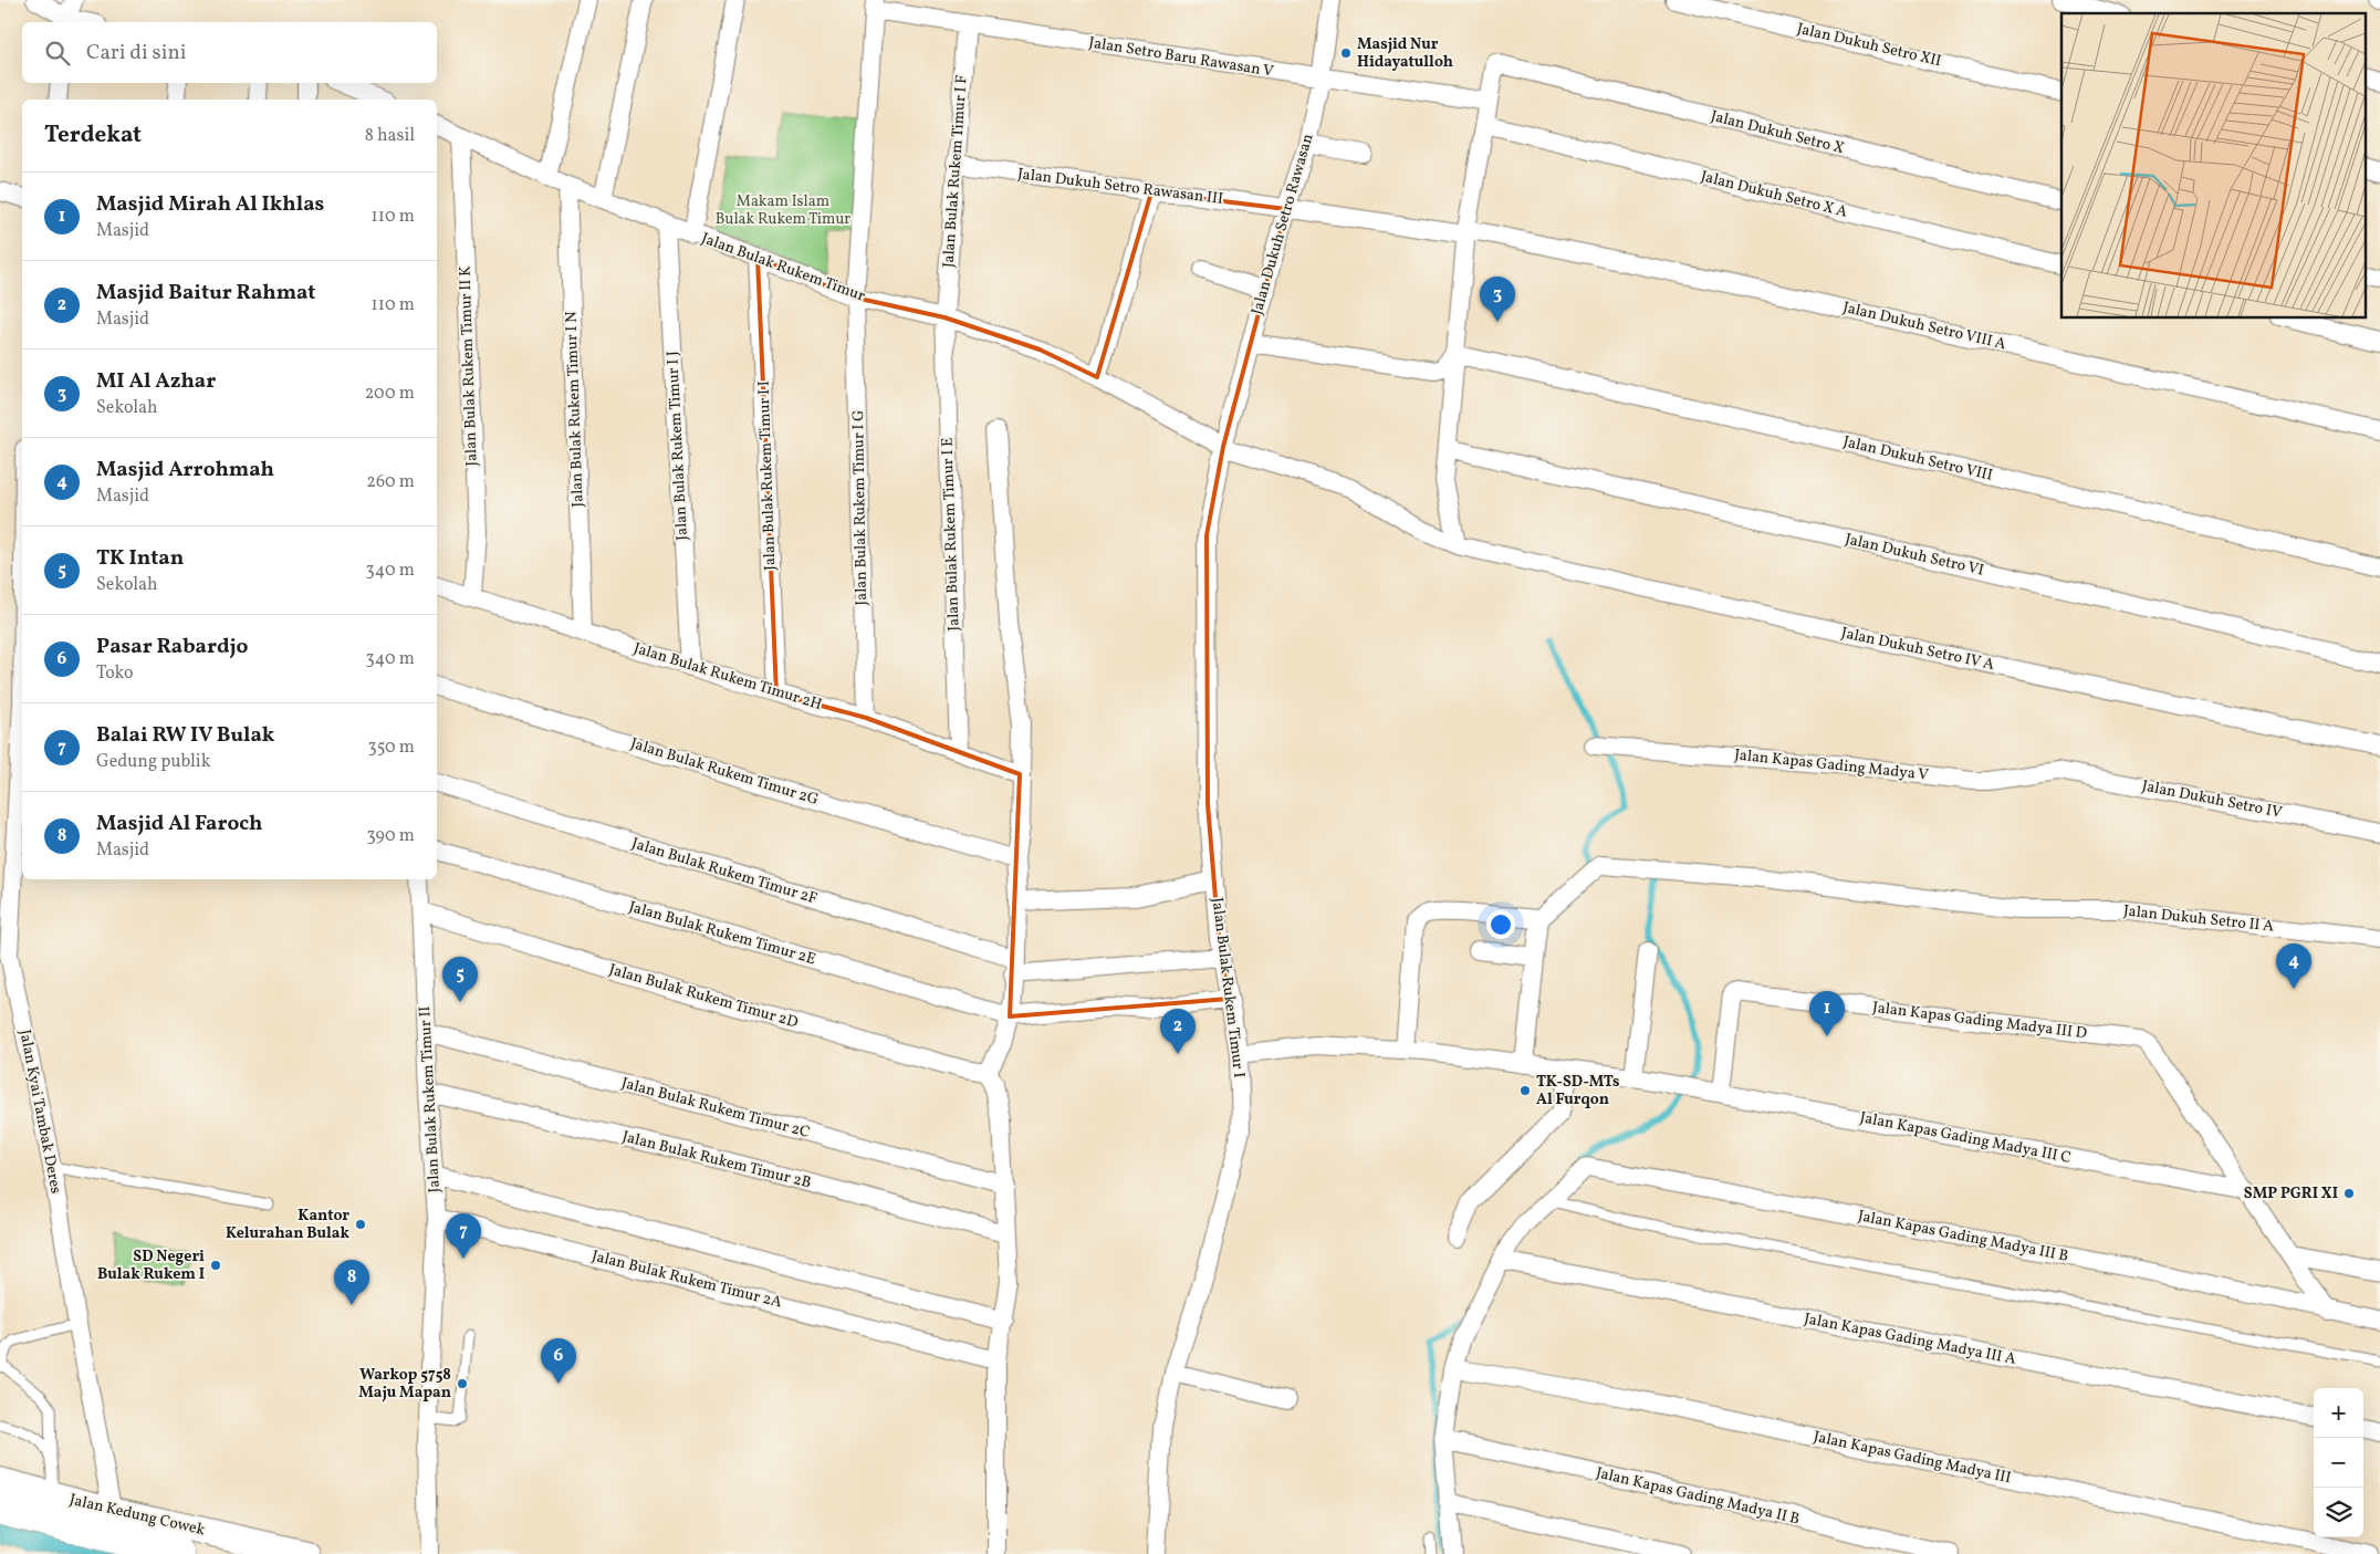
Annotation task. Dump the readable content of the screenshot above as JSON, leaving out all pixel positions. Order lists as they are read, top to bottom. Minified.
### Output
{"streets":{"highway":["Jalan Kedung Cowek"],"street":["Jalan Dukuh Setro XII","Jalan Setro Baru Rawasan V","Jalan Dukuh Setro X","Jalan Bulak Rukem Timur I F","Jalan Dukuh Setro Rawasan III","Jalan Dukuh Setro X A","Jalan Dukuh Setro Rawasan","Jalan Bulak Rukem Timur","Jalan Dukuh Setro VIII A","Jalan Bulak Rukem Timur II K","Jalan Bulak Rukem Timur I N","Jalan Bulak Rukem Timur I J","Jalan Dukuh Setro VIII","Jalan Bulak Rukem Timur I I","Jalan Bulak Rukem Timur I G","Jalan Bulak Rukem Timur I E","Jalan Dukuh Setro VI","Jalan Dukuh Setro IV A","Jalan Bulak Rukem Timur 2H","Jalan Kapas Gading Madya V","Jalan Bulak Rukem Timur 2G","Jalan Dukuh Setro IV","Jalan Bulak Rukem Timur 2F","Jalan Dukuh Setro II A","Jalan Bulak Rukem Timur 2E","Jalan Bulak Rukem Timur I","Jalan Bulak Rukem Timur 2D","Jalan Kapas Gading Madya III D","Jalan Bulak Rukem Timur II","Jalan Bulak Rukem Timur 2C","Jalan Kyai Tambak Deres","Jalan Kapas Gading Madya III C","Jalan Bulak Rukem Timur 2B","Jalan Kapas Gading Madya III B","Jalan Bulak Rukem Timur 2A","Jalan Kapas Gading Madya III A","Jalan Kapas Gading Madya III","Jalan Kapas Gading Madya II B"]},"crossings":[["Jalan Setro Baru Rawasan V","Jalan Dukuh Setro X"],["Jalan Setro Baru Rawasan V","Jalan Bulak Rukem Timur I F"],["Jalan Setro Baru Rawasan V","Jalan Dukuh Setro Rawasan"],["Jalan Setro Baru Rawasan V","Jalan Bulak Rukem Timur I G"],["Jalan Bulak Rukem Timur I F","Jalan Dukuh Setro Rawasan III"],["Jalan Bulak Rukem Timur I F","Jalan Bulak Rukem Timur"],["Jalan Bulak Rukem Timur I F","Jalan Bulak Rukem Timur I E"],["Jalan Dukuh Setro Rawasan III","Jalan Dukuh Setro Rawasan"],["Jalan Dukuh Setro Rawasan III","Jalan Dukuh Setro VIII A"],["Jalan Dukuh Setro Rawasan","Jalan Bulak Rukem Timur"],["Jalan Dukuh Setro Rawasan","Jalan Dukuh Setro IV A"],["Jalan Dukuh Setro Rawasan","Jalan Bulak Rukem Timur I"],["Jalan Bulak Rukem Timur","Jalan Bulak Rukem Timur II K"],["Jalan Bulak Rukem Timur","Jalan Bulak Rukem Timur I N"],["Jalan Bulak Rukem Timur","Jalan Bulak Rukem Timur I J"],["Jalan Bulak Rukem Timur","Jalan Bulak Rukem Timur I I"],["Jalan Bulak Rukem Timur","Jalan Bulak Rukem Timur I G"],["Jalan Bulak Rukem Timur","Jalan Bulak Rukem Timur I E"],["Jalan Bulak Rukem Timur","Jalan Dukuh Setro IV A"],["Jalan Bulak Rukem Timur","Jalan Bulak Rukem Timur I"],["Jalan Bulak Rukem Timur II K","Jalan Bulak Rukem Timur 2H"],["Jalan Bulak Rukem Timur I N","Jalan Bulak Rukem Timur 2H"],["Jalan Bulak Rukem Timur I J","Jalan Bulak Rukem Timur 2H"],["Jalan Bulak Rukem Timur I I","Jalan Bulak Rukem Timur 2H"],["Jalan Bulak Rukem Timur I G","Jalan Bulak Rukem Timur 2H"],["Jalan Bulak Rukem Timur I E","Jalan Bulak Rukem Timur 2H"],["Jalan Dukuh Setro IV A","Jalan Bulak Rukem Timur I"],["Jalan Kapas Gading Madya V","Jalan Dukuh Setro IV"],["Jalan Bulak Rukem Timur I","Jalan Kapas Gading Madya III C"],["Jalan Bulak Rukem Timur 2D","Jalan Bulak Rukem Timur II"],["Jalan Kapas Gading Madya III D","Jalan Kapas Gading Madya III C"],["Jalan Bulak Rukem Timur II","Jalan Bulak Rukem Timur 2C"],["Jalan Bulak Rukem Timur II","Jalan Bulak Rukem Timur 2B"],["Jalan Bulak Rukem Timur II","Jalan Bulak Rukem Timur 2A"],["Jalan Kyai Tambak Deres","Jalan Kedung Cowek"]],"parks":["Makam Islam Bulak Rukem Timur"],"places":["Masjid Nur Hidayatulloh","TK-SD-MTs Al Furqon","SMP PGRI XI","Kantor Kelurahan Bulak","SD Negeri Bulak Rukem I","Warkop 5758 Maju Mapan"],"page":{"search":"Cari di sini","heading":["Terdekat","8 hasil"],"list":[{"mark":"1","name":"Masjid Mirah Al Ikhlas","note":"Masjid","value":"110 m"},{"mark":"2","name":"Masjid Baitur Rahmat","note":"Masjid","value":"110 m"},{"mark":"3","name":"MI Al Azhar","note":"Sekolah","value":"200 m"},{"mark":"4","name":"Masjid Arrohmah","note":"Masjid","value":"260 m"},{"mark":"5","name":"TK Intan","note":"Sekolah","value":"340 m"},{"mark":"6","name":"Pasar Rabardjo","note":"Toko","value":"340 m"},{"mark":"7","name":"Balai RW IV Bulak","note":"Gedung publik","value":"350 m"},{"mark":"8","name":"Masjid Al Faroch","note":"Masjid","value":"390 m"}],"pins":["3","4","5","1","2","7","8","6"],"map_buttons":["+","−"]}}
